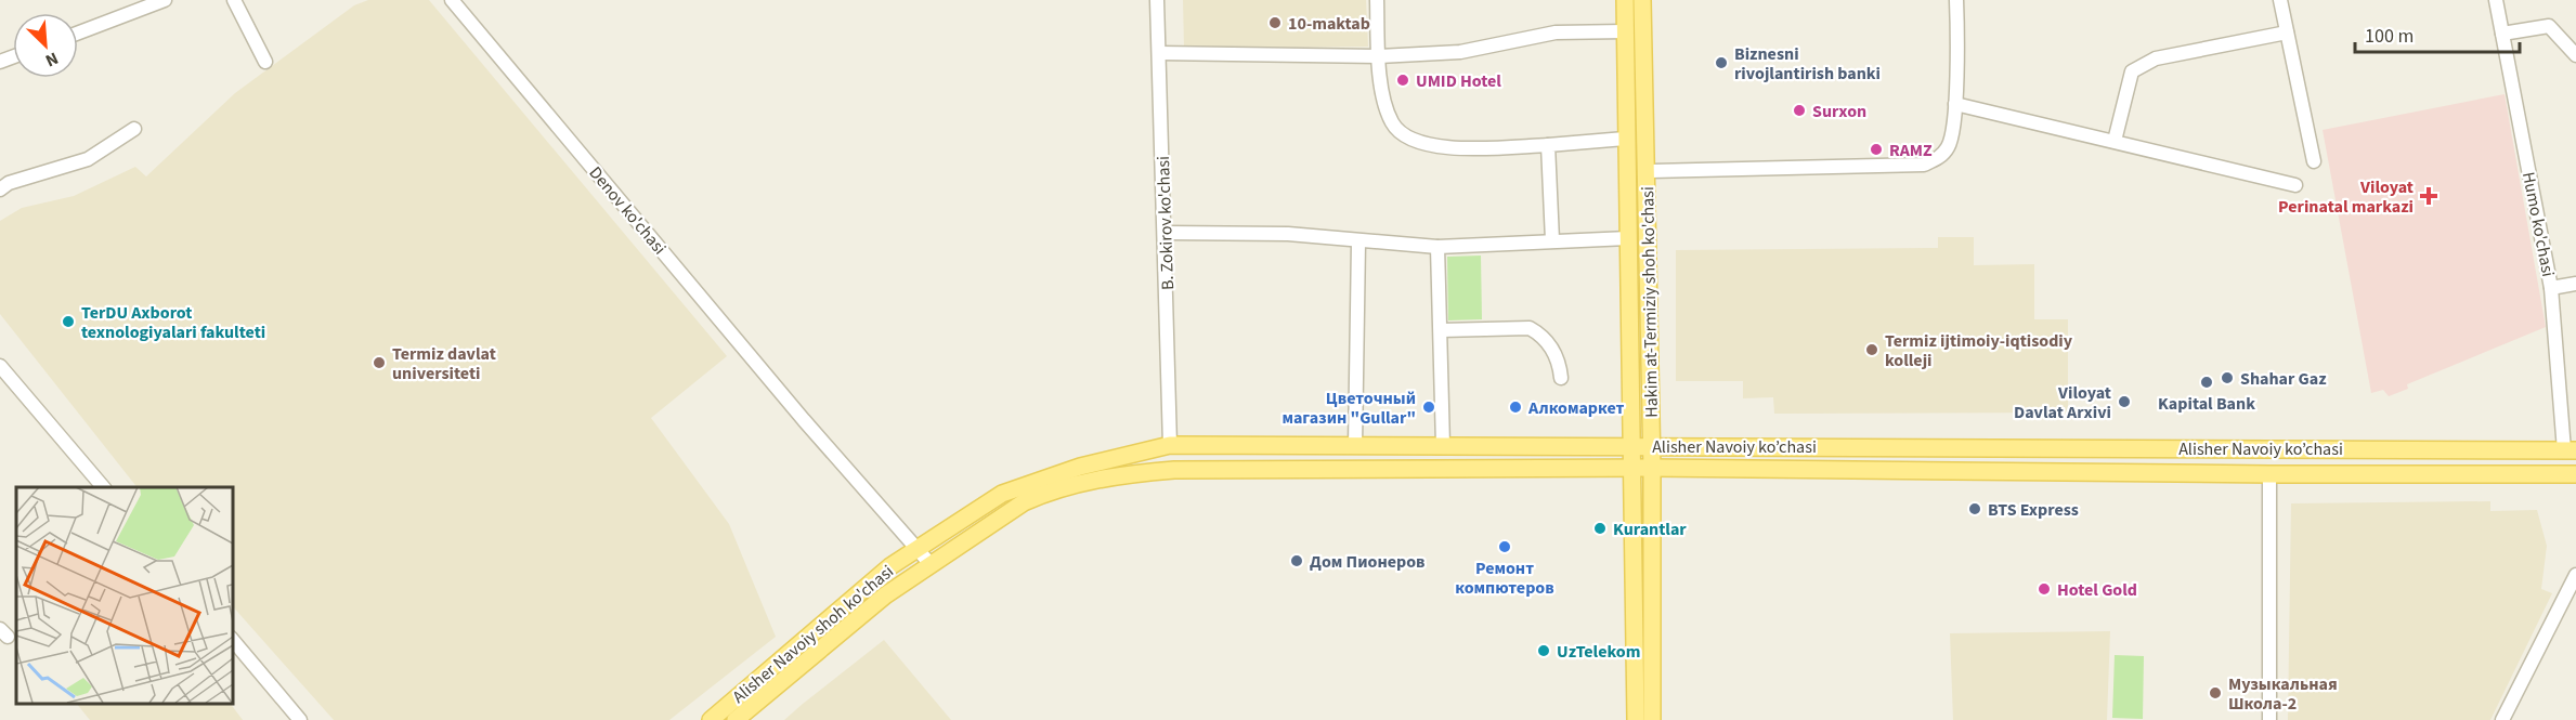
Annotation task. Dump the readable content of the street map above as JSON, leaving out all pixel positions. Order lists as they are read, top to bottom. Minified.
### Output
{"streets":{"main road":["Hakim at-Termiziy shoh ko'chasi","Alisher Navoiy ko’chasi","Alisher Navoiy shoh ko'chasi"],"street":["Denov ko'chasi","B. Zokirov ko'chasi","Humo ko'chasi"]},"crossings":[["Denov ko'chasi","Alisher Navoiy ko’chasi"],["Denov ko'chasi","Alisher Navoiy shoh ko'chasi"],["B. Zokirov ko'chasi","Alisher Navoiy ko’chasi"],["Humo ko'chasi","Alisher Navoiy ko’chasi"],["Hakim at-Termiziy shoh ko'chasi","Alisher Navoiy ko’chasi"],["Alisher Navoiy ko’chasi","Alisher Navoiy shoh ko'chasi"]],"places":{"other":["10-maktab","Biznesni rivojlantirish banki","UMID Hotel","Surxon","RAMZ","TerDU Axborot texnologiyalari fakulteti","Termiz ijtimoiy-iqtisodiy kolleji","Termiz davlat universiteti","Shahar Gaz","Kapital Bank","Viloyat Davlat Arxivi","Цветочный магазин \"Gullar\"","Алкомаркет","BTS Express","Kurantlar","Ремонт компютеров","Дом Пионеров","Hotel Gold","UzTelekom","Музыкальная Школа-2"],"health":["Viloyat Perinatal markazi"]},"scale_bar":"100 m","north":"bottom right"}
